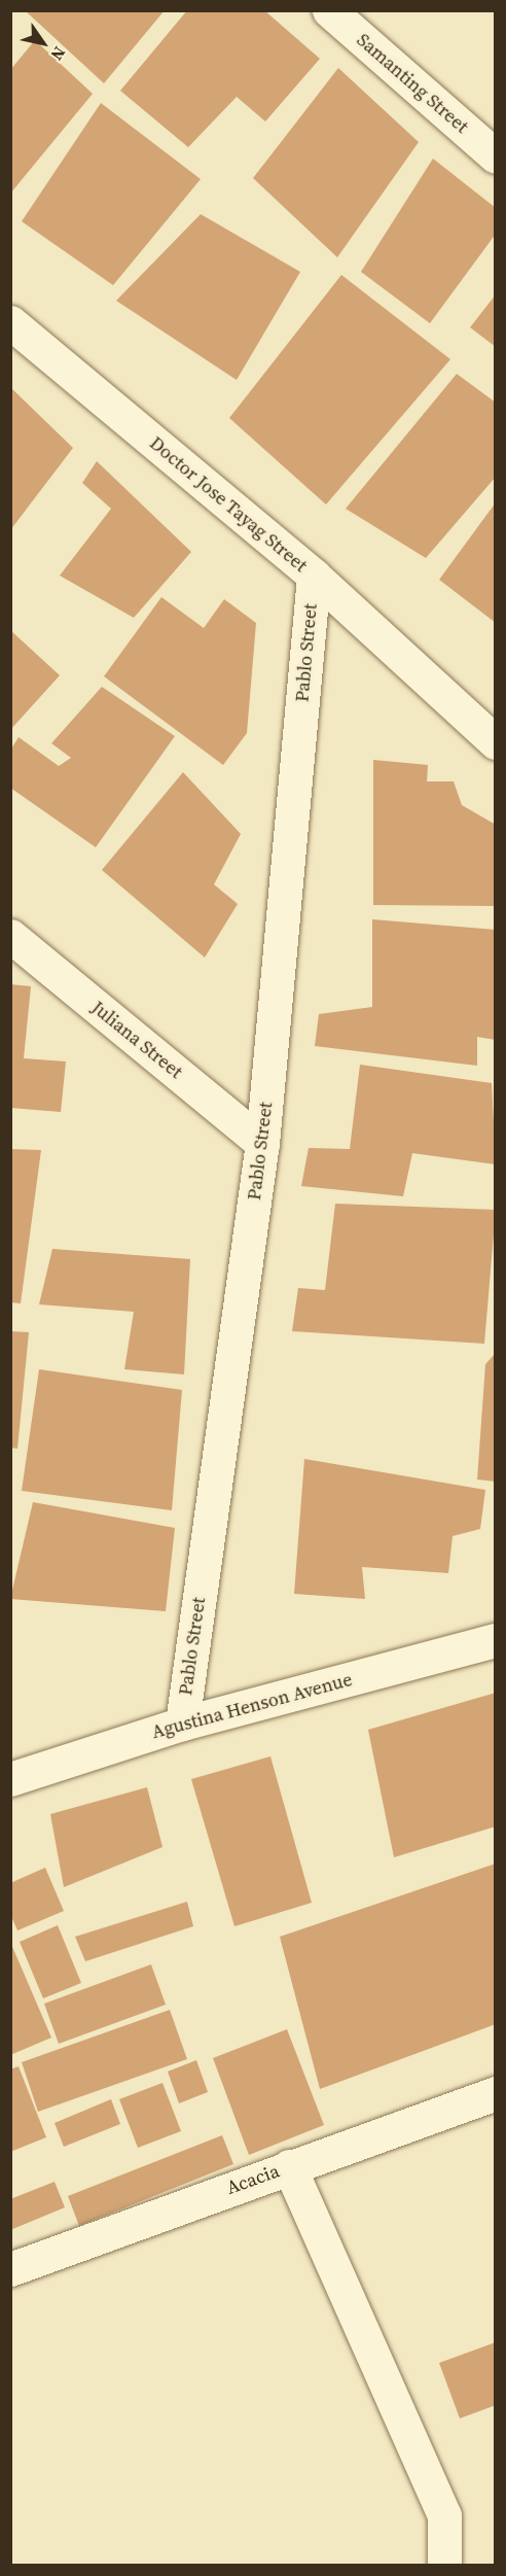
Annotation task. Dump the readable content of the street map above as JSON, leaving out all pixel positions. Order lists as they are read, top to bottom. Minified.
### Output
{"streets":{"street":["Samanting Street","Doctor Jose Tayag Street","Pablo Street","Juliana Street","Agustina Henson Avenue","Acacia"]},"crossings":[["Doctor Jose Tayag Street","Pablo Street"],["Pablo Street","Juliana Street"],["Pablo Street","Agustina Henson Avenue"]],"north":"bottom right"}
